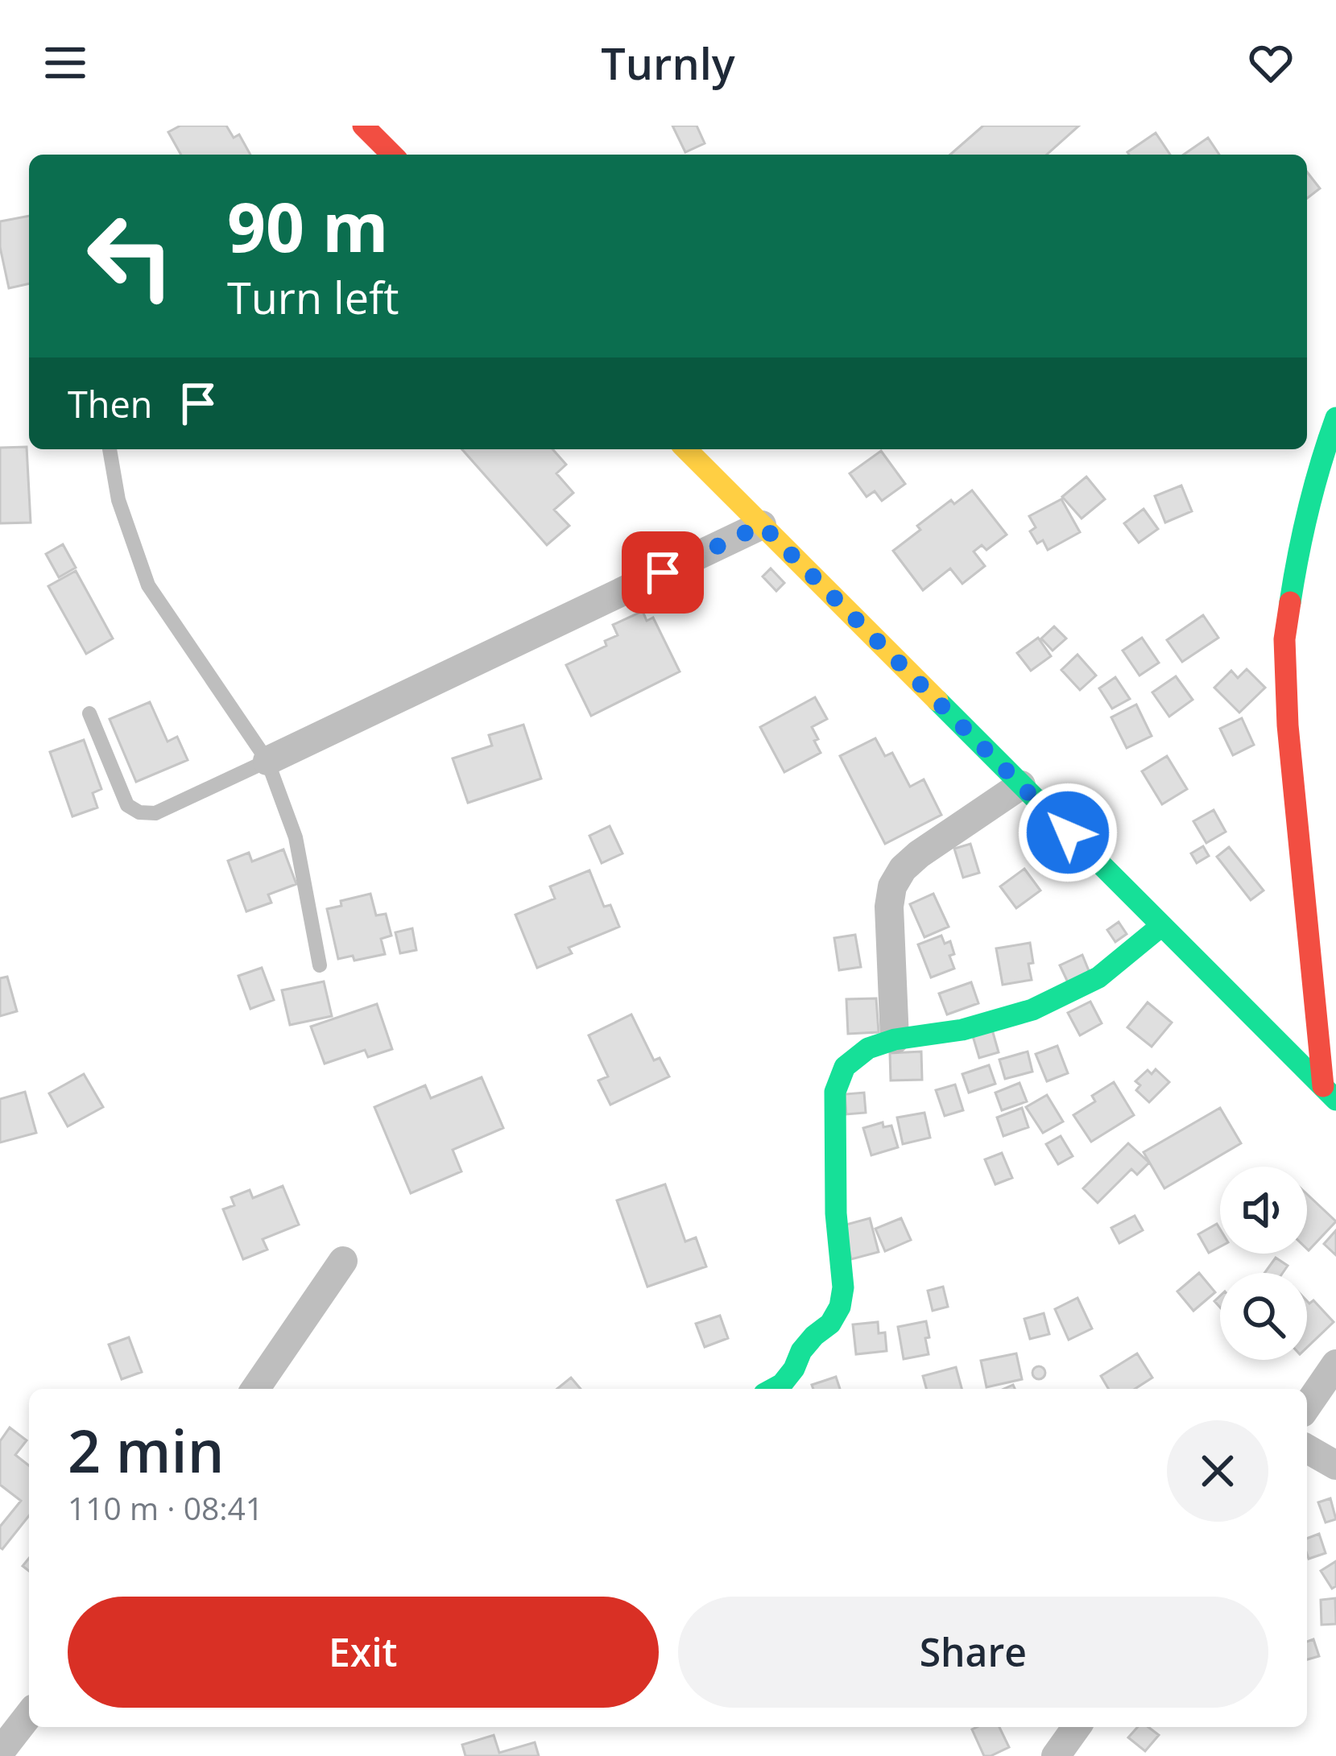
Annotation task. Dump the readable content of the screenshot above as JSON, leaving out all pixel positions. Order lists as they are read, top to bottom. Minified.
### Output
{"page":{"header":"Turnly","turn":["90 m","Turn left"],"then":"Then","heading":["2 min","110 m · 08:41"],"buttons":["Exit","Share"]}}
